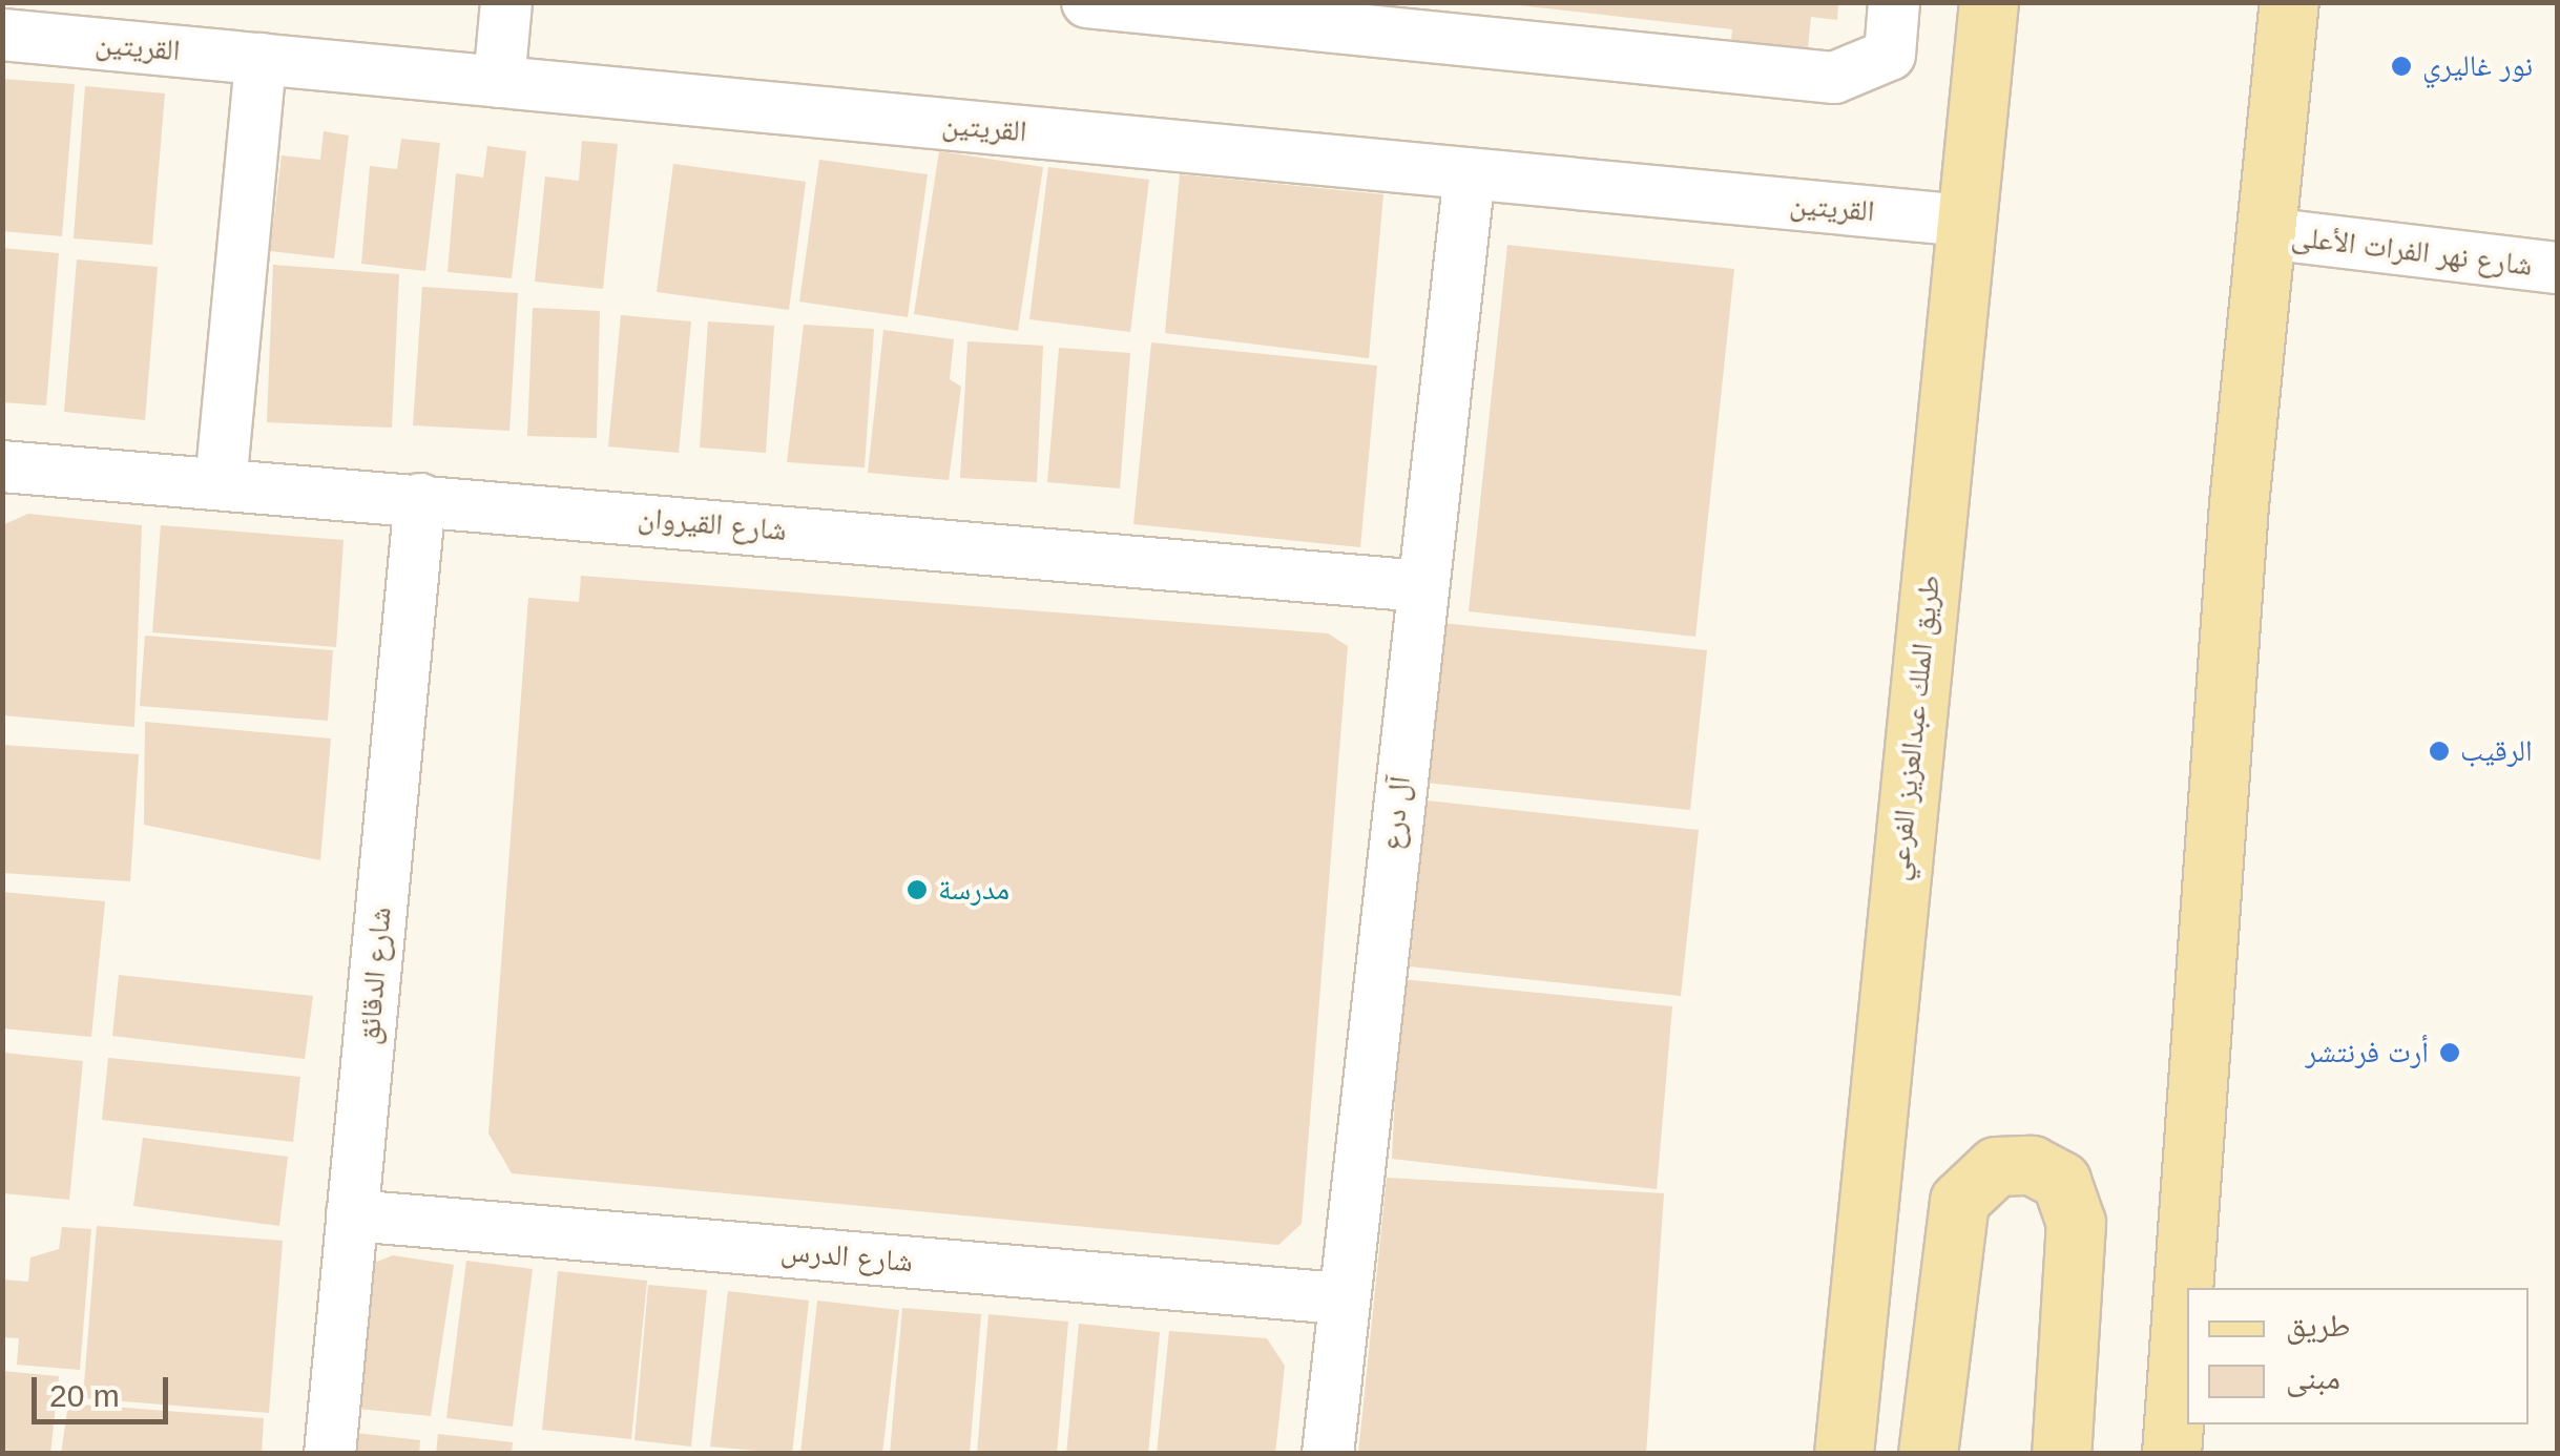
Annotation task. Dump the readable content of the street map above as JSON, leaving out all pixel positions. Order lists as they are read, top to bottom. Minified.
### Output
{"streets":{"main road":["طريق الملك عبدالعزيز الفرعي"],"street":["القريتين","شارع نهر الفرات الأعلى","شارع القيروان","آل درع","شارع الدقائق","شارع الدرس"]},"crossings":[["القريتين","طريق الملك عبدالعزيز الفرعي"],["القريتين","آل درع"],["شارع القيروان","آل درع"],["شارع القيروان","شارع الدقائق"],["آل درع","شارع الدرس"],["شارع الدقائق","شارع الدرس"]],"places":["نور غاليري","الرقيب","مدرسة","أرت فرنتشر"],"legend":["طريق","مبنى"],"scale_bar":"20 m"}
